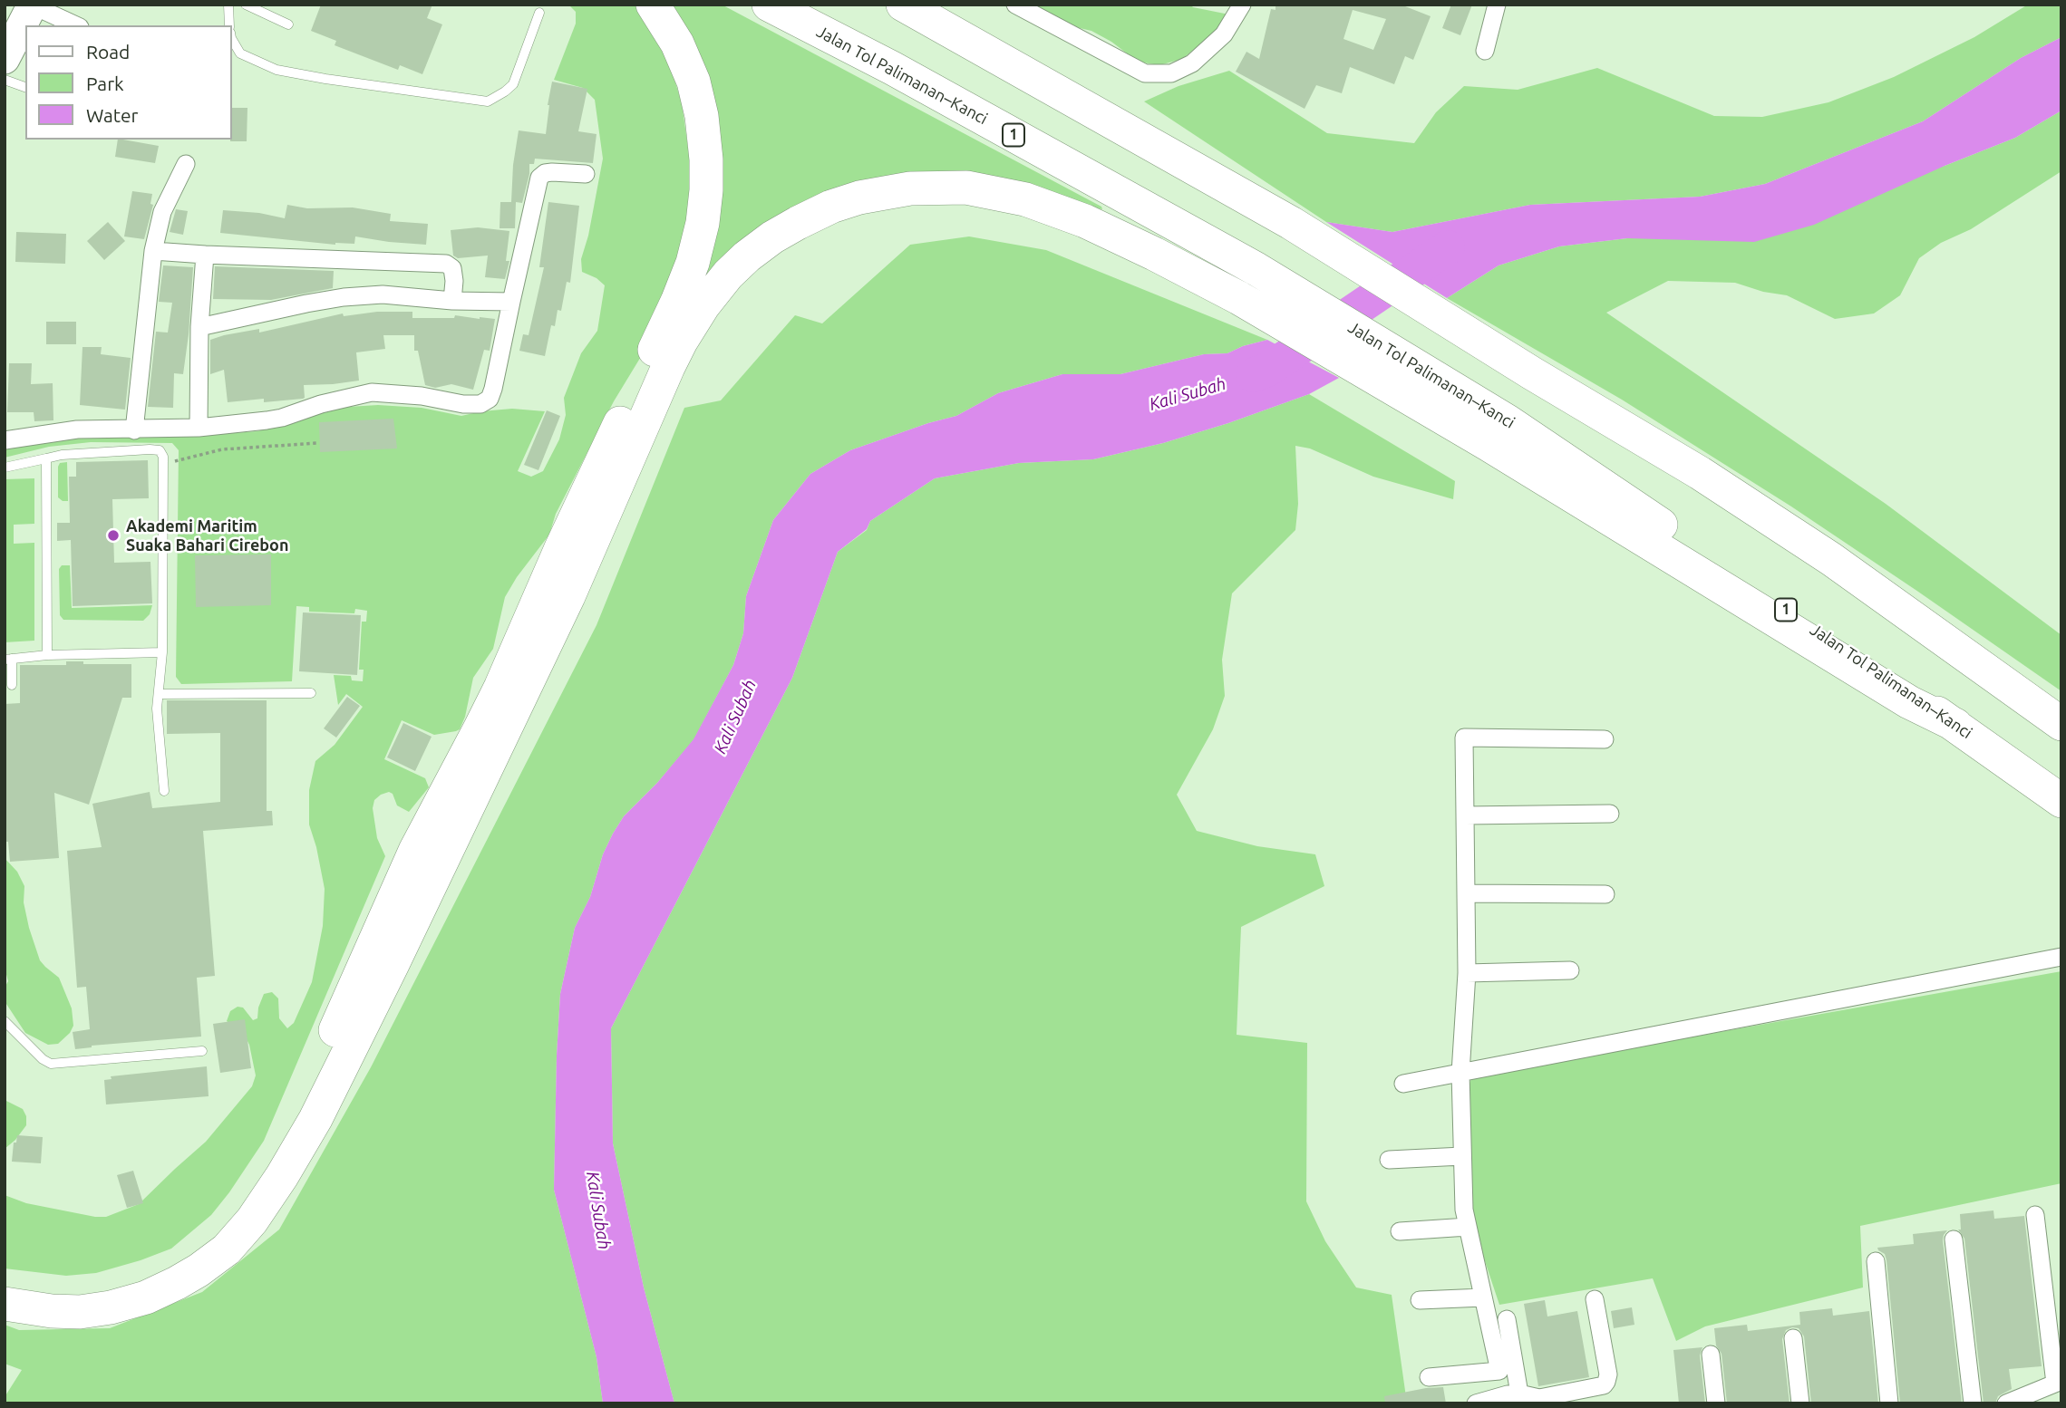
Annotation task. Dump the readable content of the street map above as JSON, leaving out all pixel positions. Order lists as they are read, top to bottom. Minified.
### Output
{"streets":{"highway":["Jalan Tol Palimanan–Kanci","1"]},"water":["Kali Subah"],"places":["Akademi Maritim Suaka Bahari Cirebon"],"legend":["Road","Park","Water"]}
